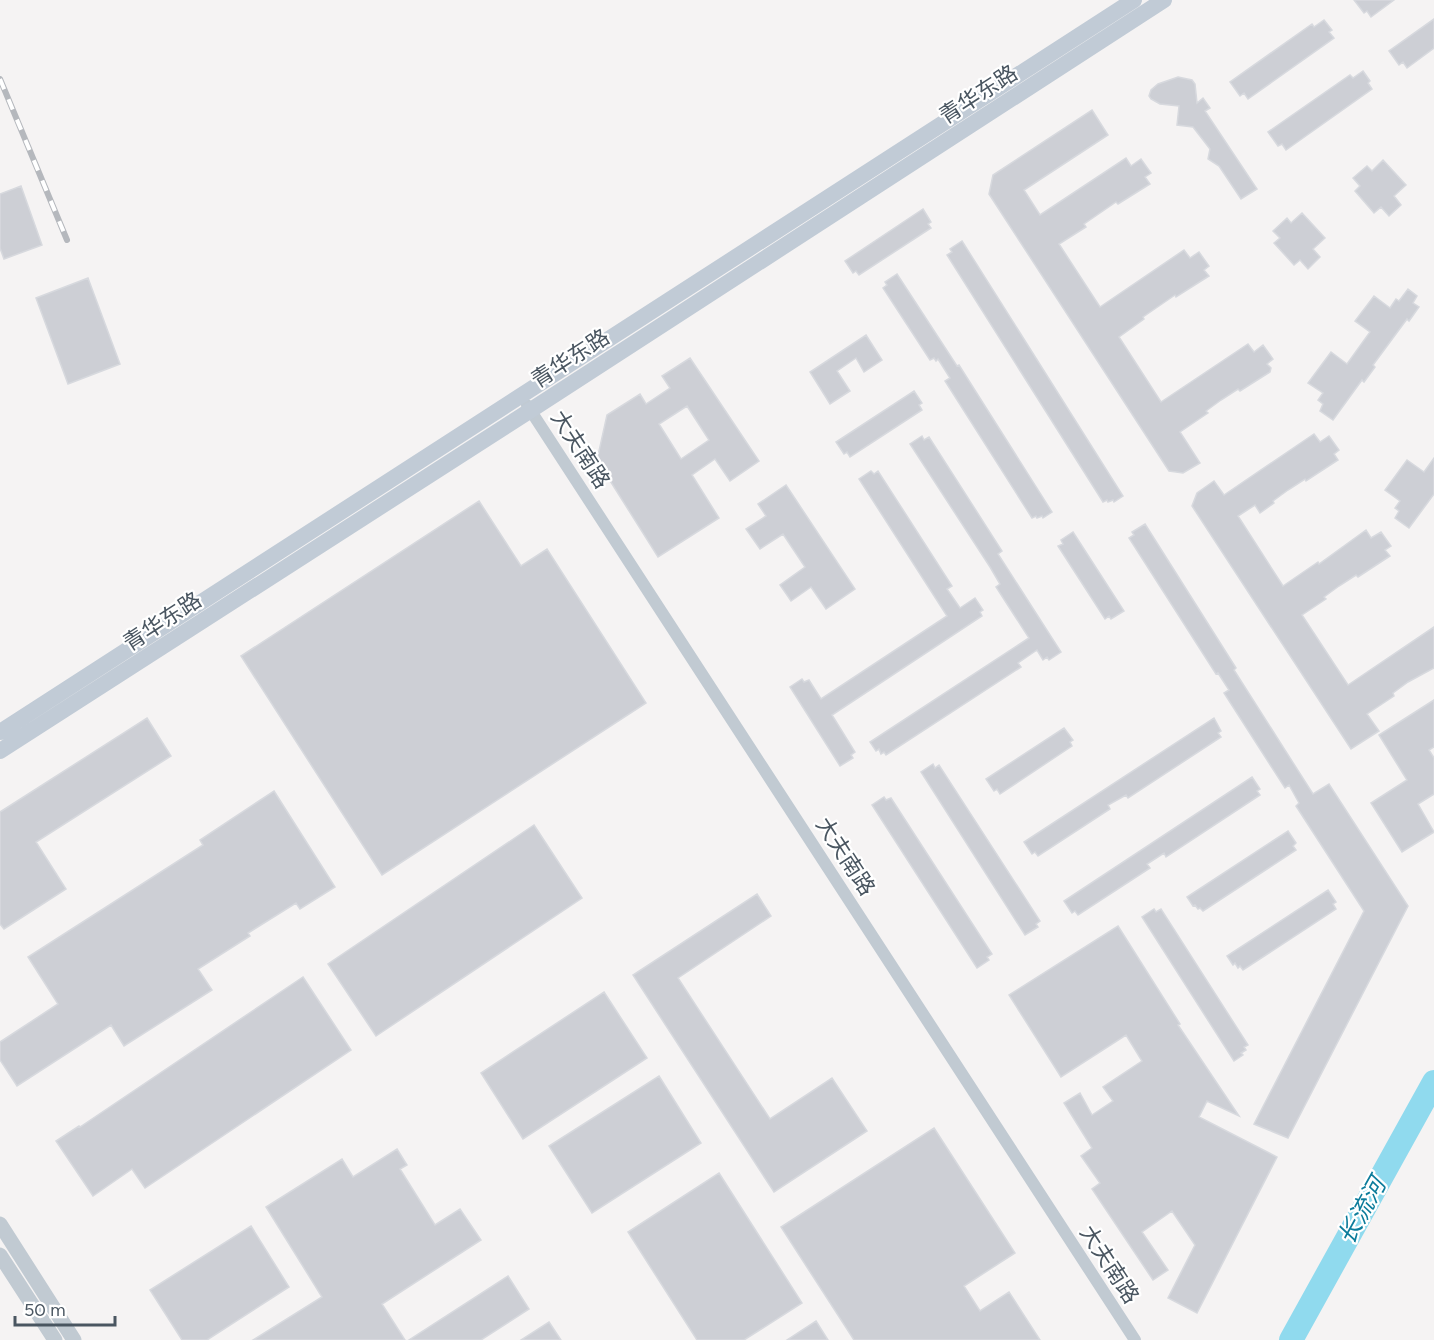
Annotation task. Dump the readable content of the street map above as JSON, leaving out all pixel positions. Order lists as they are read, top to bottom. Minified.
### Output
{"streets":{"main road":["青华东路"],"street":["大夫南路"]},"crossings":[["青华东路","大夫南路"]],"water":["长流河"],"scale_bar":"50 m"}
